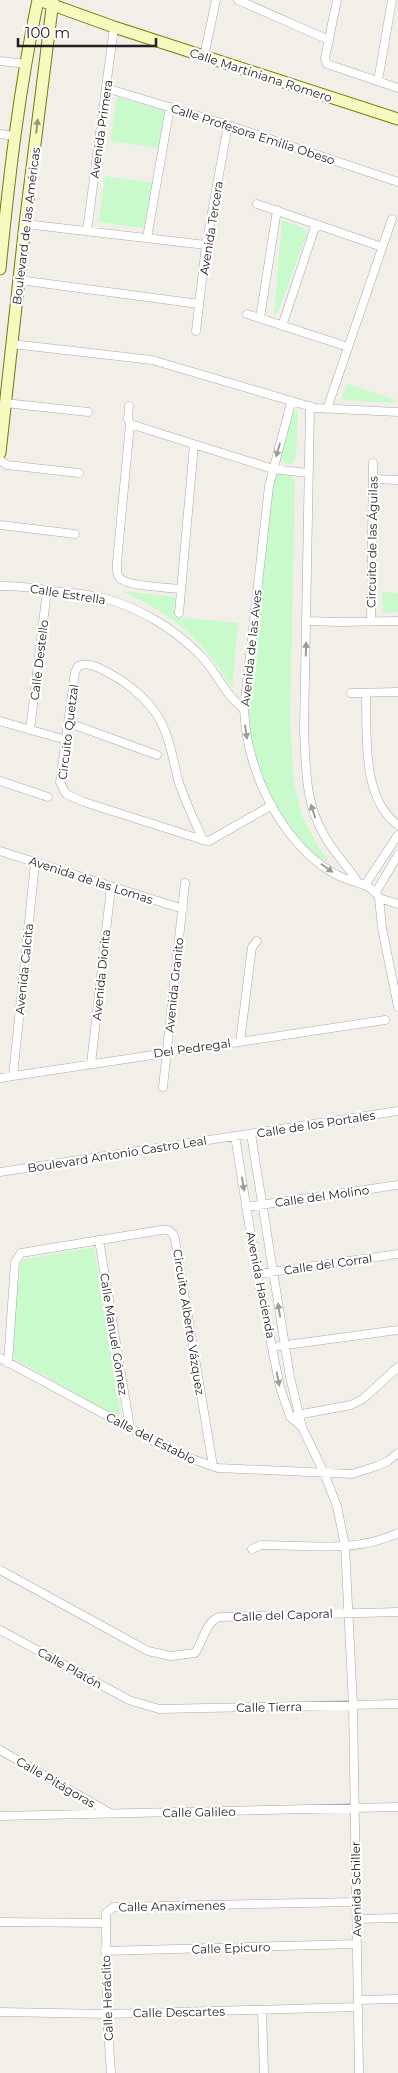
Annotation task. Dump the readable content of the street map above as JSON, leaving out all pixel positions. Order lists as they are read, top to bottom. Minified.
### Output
{"streets":{"main road":["Calle Martiniana Romero","Boulevard de las Américas"],"street":["Avenida Primera","Calle Profesora Emilia Obeso","Avenida Tercera","Circuito de las Águilas","Calle Estrella","Avenida de las Aves","Calle Destello","Circuito Quetzal","Avenida de las Lomas","Avenida Calcita","Avenida Diorita","Avenida Granito","Del Pedregal","Calle de los Portales","Boulevard Antonio Castro Leal","Calle del Molino","Calle del Corral","Avenida Hacienda","Circuito Alberto Vázquez","Calle Manuel Gómez","Calle del Establo","Calle del Caporal","Calle Platón","Calle Tierra","Calle Pitágoras","Calle Galileo","Avenida Schiller","Calle Anaxímenes","Calle Epicuro","Calle Heráclito","Calle Descartes"]},"crossings":[["Calle Martiniana Romero","Avenida Primera"],["Calle Martiniana Romero","Boulevard de las Américas"],["Avenida Primera","Calle Profesora Emilia Obeso"],["Calle Profesora Emilia Obeso","Avenida Tercera"],["Calle Estrella","Avenida de las Aves"],["Calle Estrella","Calle Destello"],["Avenida de las Lomas","Avenida Calcita"],["Avenida de las Lomas","Avenida Diorita"],["Avenida de las Lomas","Avenida Granito"],["Avenida Calcita","Del Pedregal"],["Avenida Diorita","Del Pedregal"],["Avenida Granito","Del Pedregal"],["Calle de los Portales","Boulevard Antonio Castro Leal"],["Calle de los Portales","Avenida Hacienda"],["Boulevard Antonio Castro Leal","Avenida Hacienda"],["Calle del Molino","Avenida Hacienda"],["Calle del Corral","Avenida Hacienda"],["Avenida Hacienda","Calle del Establo"],["Avenida Hacienda","Calle del Caporal"],["Avenida Hacienda","Calle Tierra"],["Avenida Hacienda","Avenida Schiller"],["Circuito Alberto Vázquez","Calle Manuel Gómez"],["Circuito Alberto Vázquez","Calle del Establo"],["Calle Manuel Gómez","Calle del Establo"],["Calle Platón","Calle Tierra"],["Calle Tierra","Avenida Schiller"],["Calle Pitágoras","Calle Galileo"],["Calle Galileo","Avenida Schiller"],["Avenida Schiller","Calle Anaxímenes"],["Avenida Schiller","Calle Epicuro"],["Avenida Schiller","Calle Descartes"],["Calle Anaxímenes","Calle Heráclito"],["Calle Epicuro","Calle Heráclito"],["Calle Heráclito","Calle Descartes"]],"scale_bar":"100 m"}
